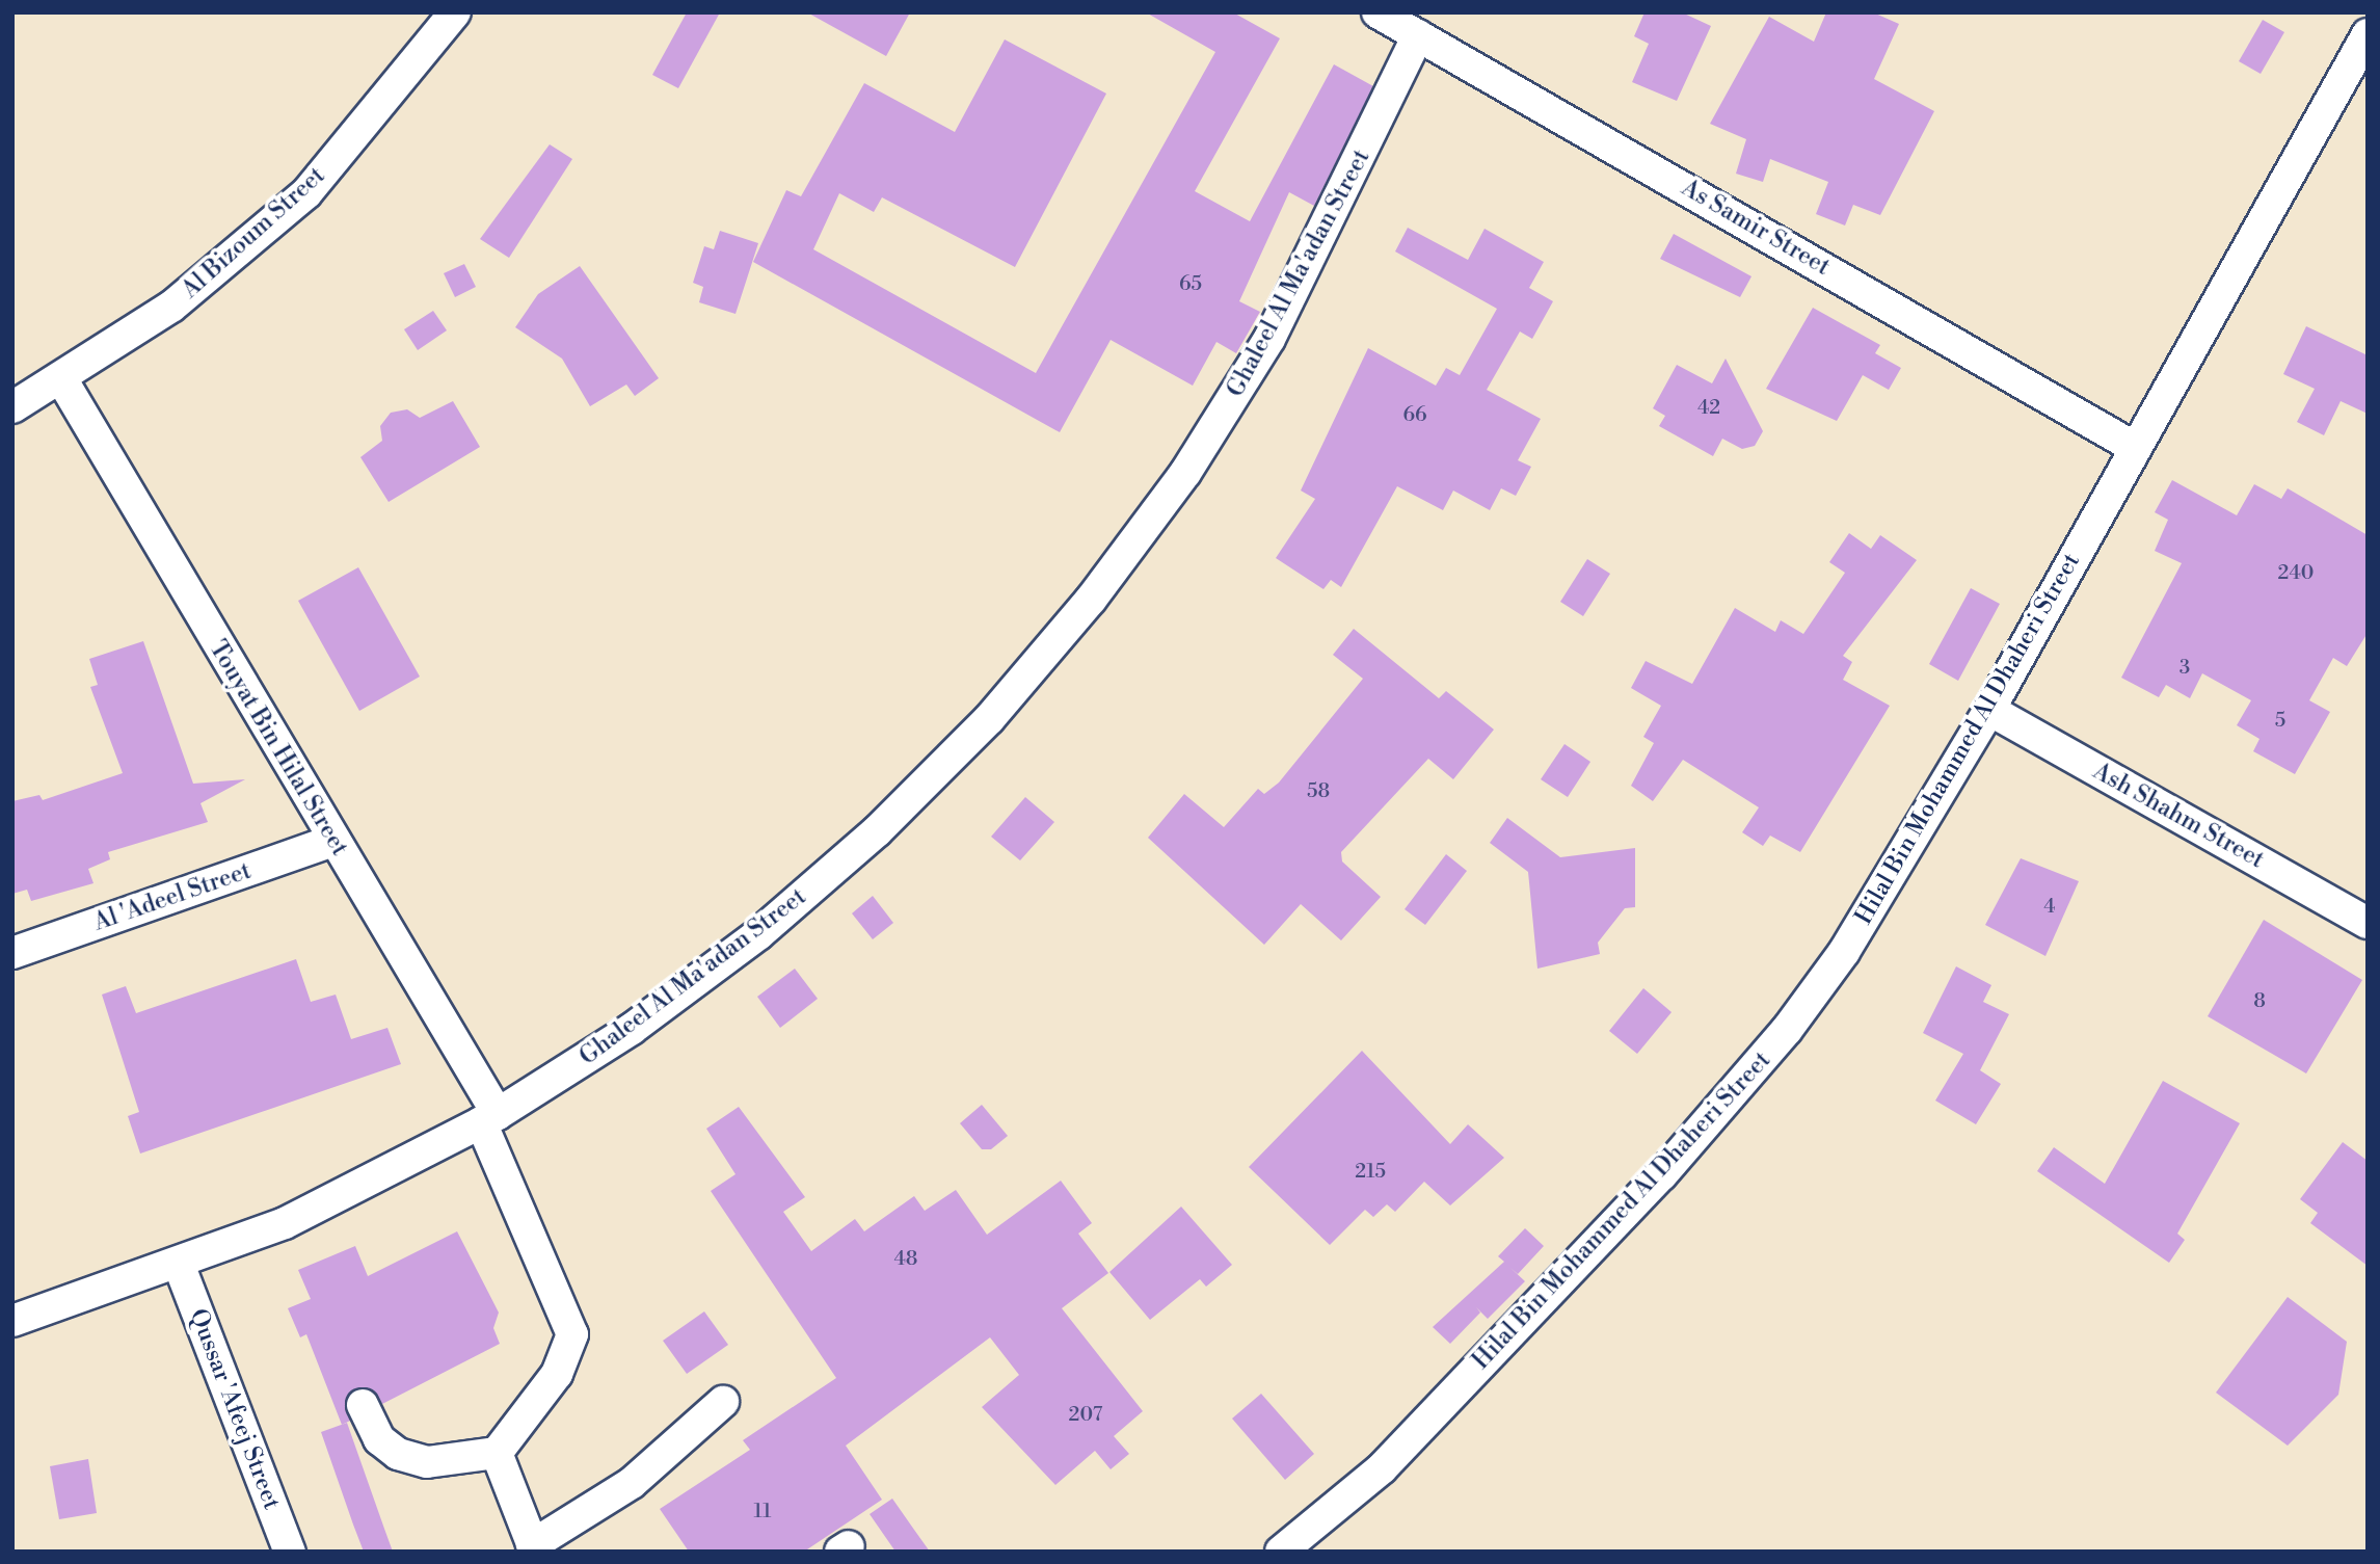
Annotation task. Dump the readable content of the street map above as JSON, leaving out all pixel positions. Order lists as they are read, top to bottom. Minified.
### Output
{"streets":{"street":["As Samir Street","Al Bizoum Street","Ghaleel Al Ma'adan Street","Hilal Bin Mohammed Al Dhaheri Street","Touyat Bin Hilal Street","Ash Shahm Street","Al 'Adeel Street","Qussar 'Afeej Street"]},"crossings":[["As Samir Street","Ghaleel Al Ma'adan Street"],["As Samir Street","Hilal Bin Mohammed Al Dhaheri Street"],["Al Bizoum Street","Touyat Bin Hilal Street"],["Ghaleel Al Ma'adan Street","Touyat Bin Hilal Street"],["Ghaleel Al Ma'adan Street","Qussar 'Afeej Street"],["Hilal Bin Mohammed Al Dhaheri Street","Ash Shahm Street"],["Touyat Bin Hilal Street","Al 'Adeel Street"]],"house_numbers":["65","42","66","240","3","5","58","4","8","215","48","207","11"]}
